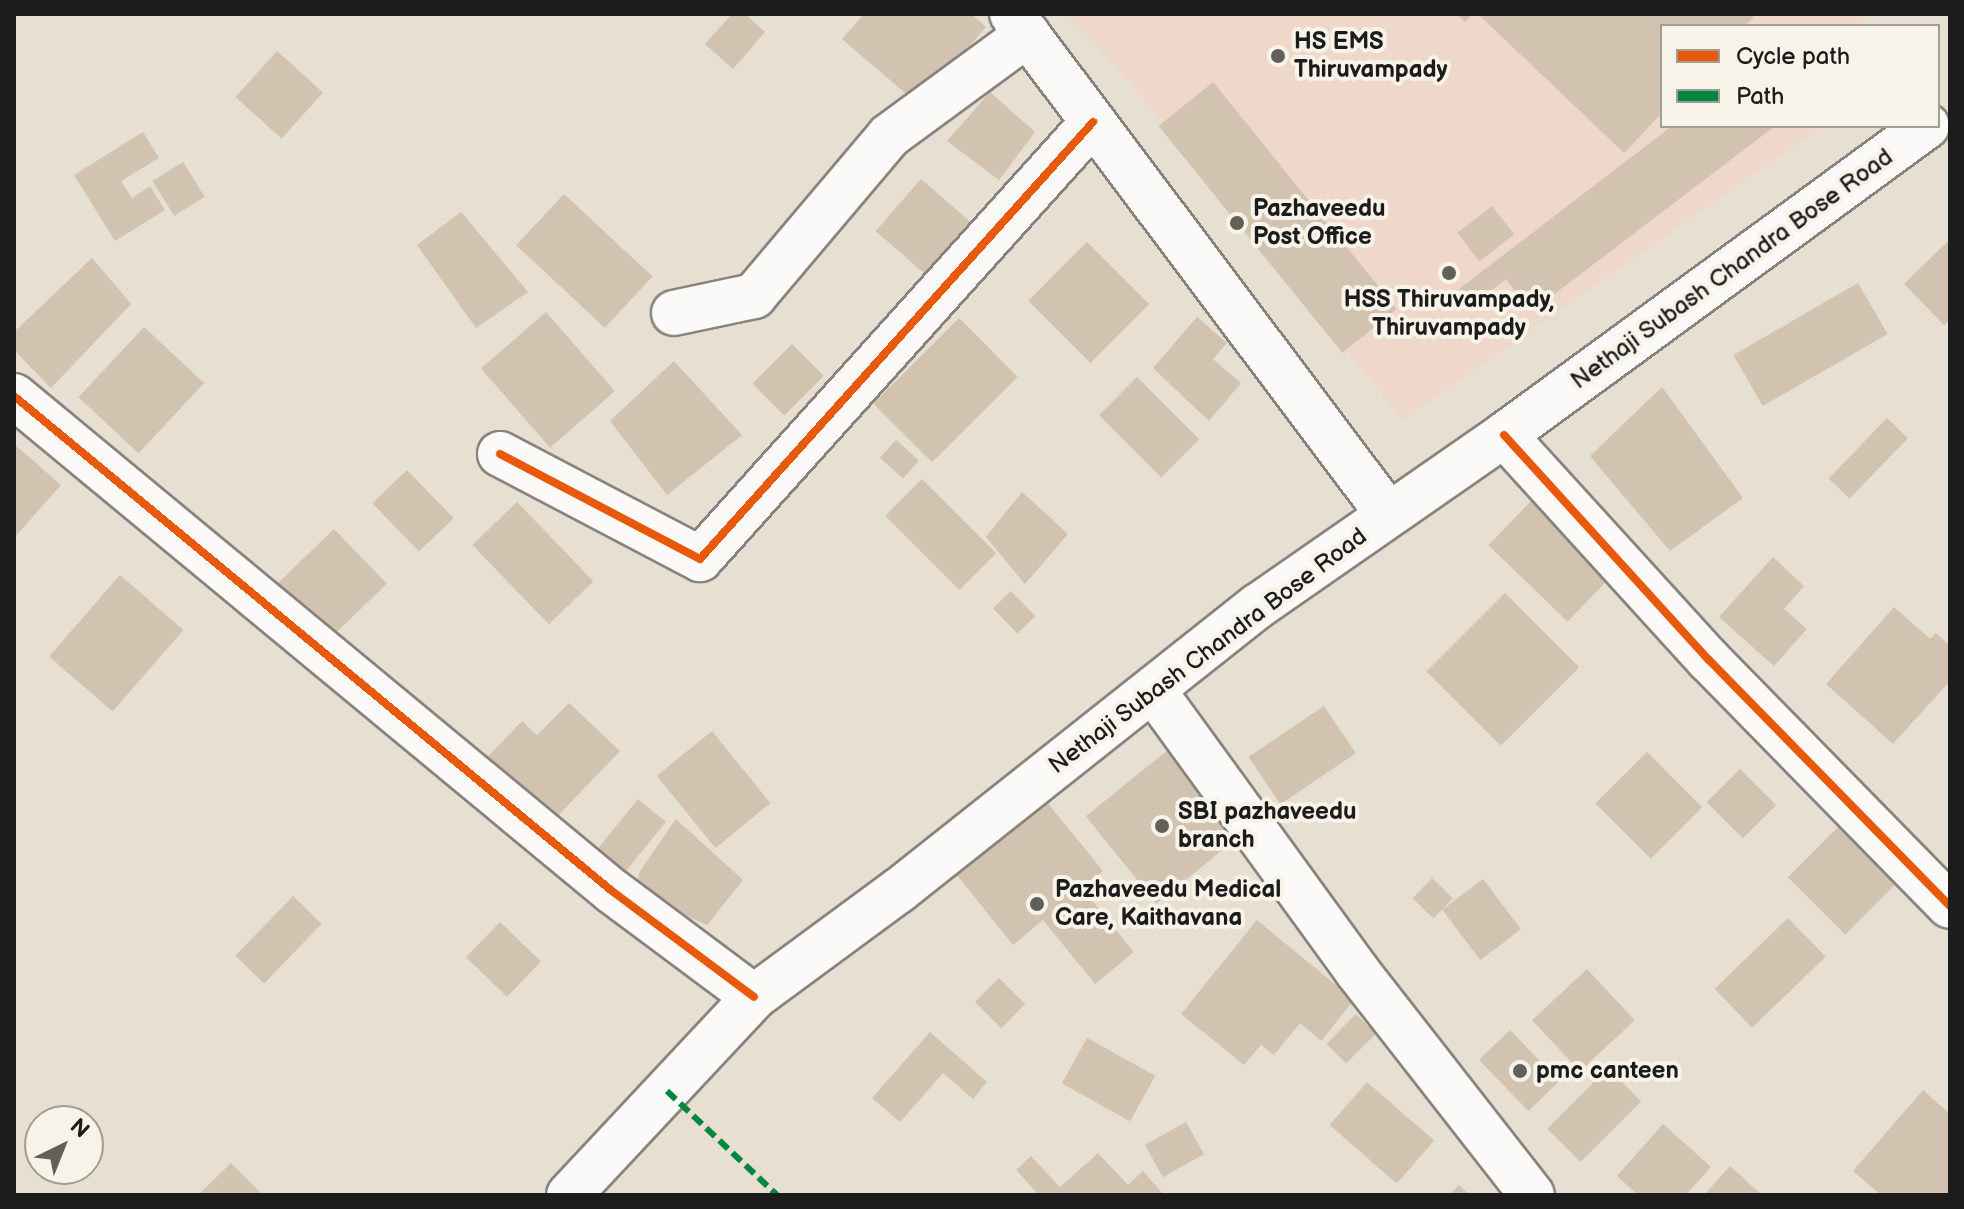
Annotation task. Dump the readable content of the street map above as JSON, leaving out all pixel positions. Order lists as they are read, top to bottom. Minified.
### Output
{"streets":{"street":["Nethaji Subash Chandra Bose Road"]},"places":["HS EMS Thiruvampady","Pazhaveedu Post Office","HSS Thiruvampady, Thiruvampady","SBI pazhaveedu branch","Pazhaveedu Medical Care, Kaithavana","pmc canteen"],"legend":["Cycle path","Path"],"north":"top right"}
